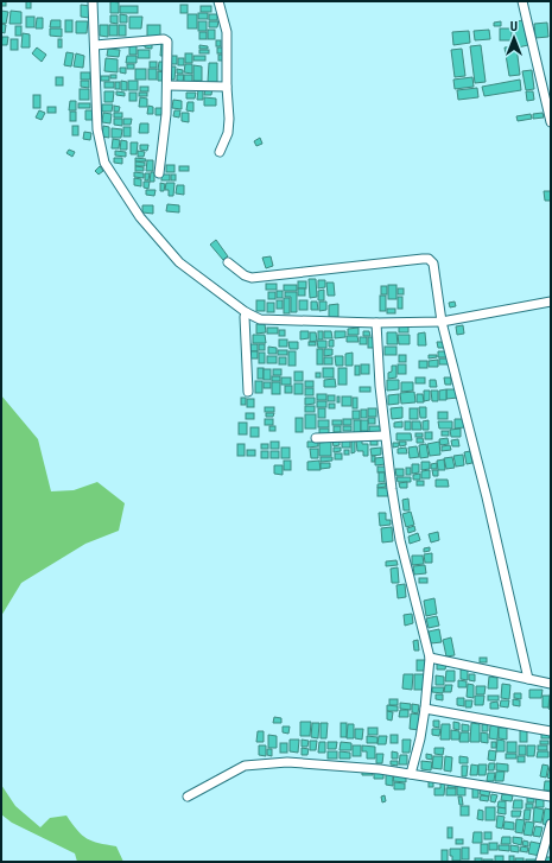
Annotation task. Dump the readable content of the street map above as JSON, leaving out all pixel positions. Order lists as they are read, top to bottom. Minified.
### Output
{"north":"top"}
